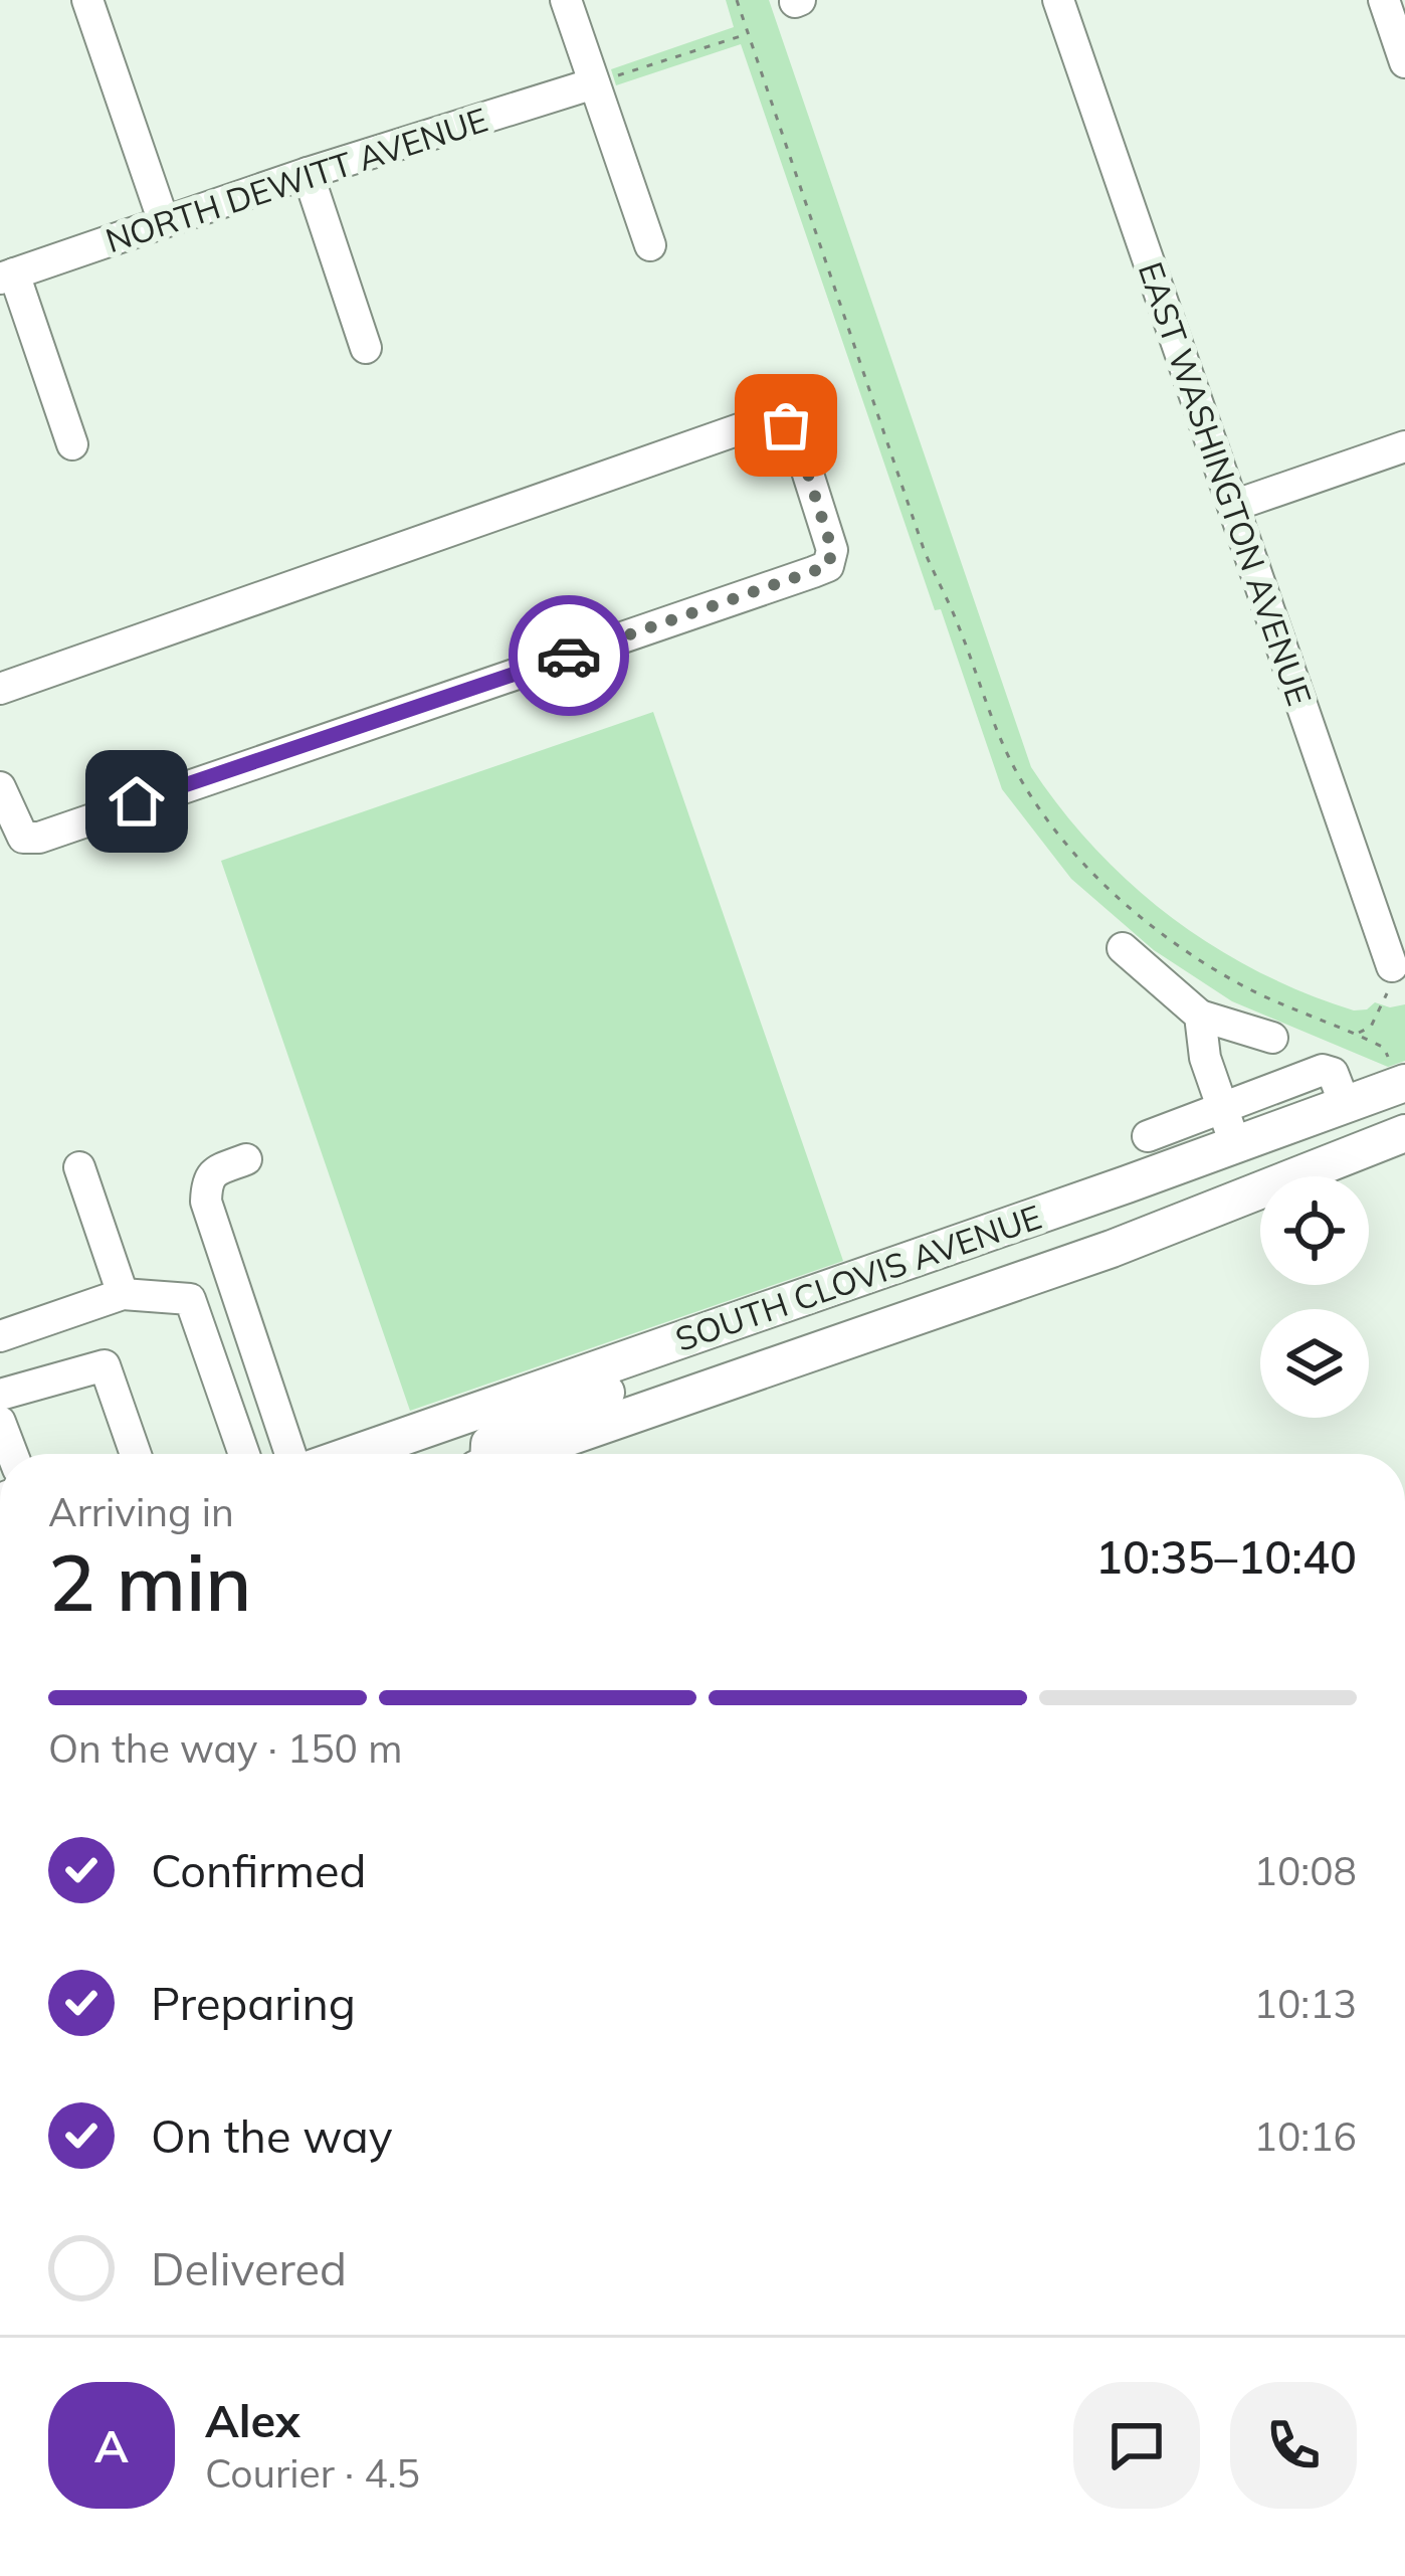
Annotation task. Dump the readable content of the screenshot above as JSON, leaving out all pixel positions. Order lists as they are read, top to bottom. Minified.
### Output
{"streets":{"main road":["SOUTH CLOVIS AVENUE"],"street":["NORTH DEWITT AVENUE","EAST WASHINGTON AVENUE"]},"page":{"heading":["2 min","Arriving in","10:35–10:40"],"panel":["Alex","Courier · 4.5"],"bar":"On the way · 150 m","list":[["Confirmed","10:08"],["Preparing","10:13"],["On the way","10:16"],"Delivered"],"round":"A"}}
